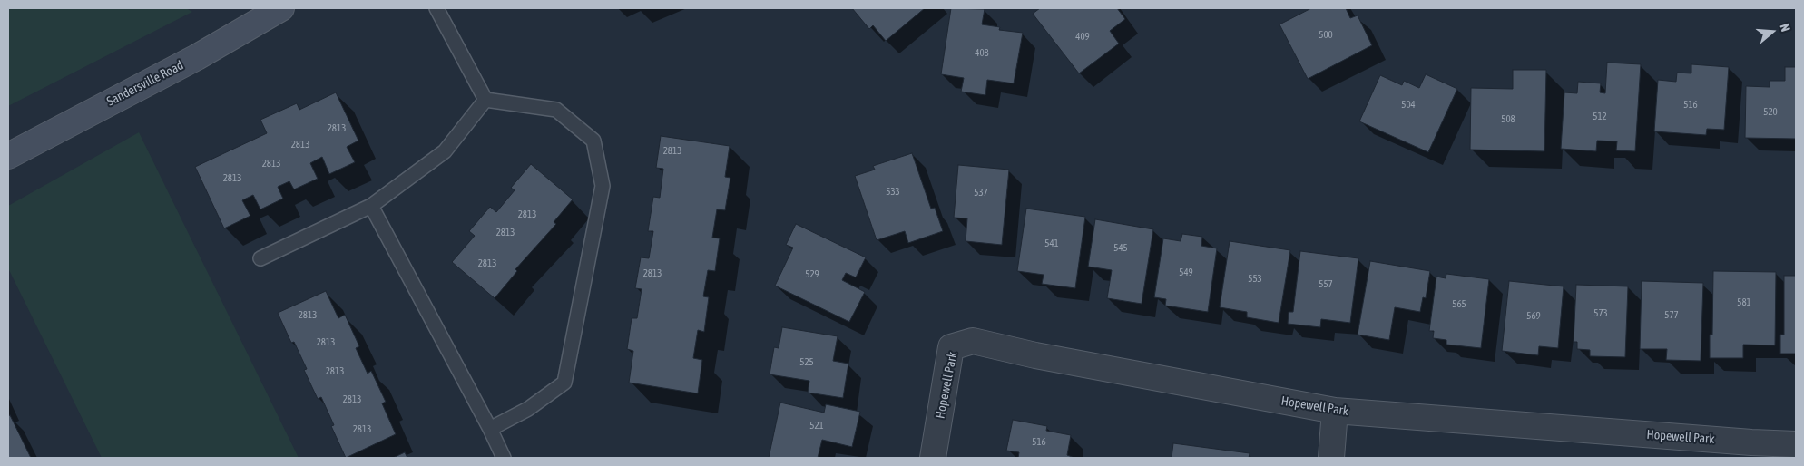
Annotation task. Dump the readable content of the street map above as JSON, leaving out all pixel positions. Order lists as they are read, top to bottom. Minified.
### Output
{"streets":{"street":["Sandersville Road","Hopewell Park"]},"house_numbers":["500","409","408","504","516","520","512","508","2813","2813","2813","2813","2813","533","537","2813","2813","541","545","2813","549","2813","529","553","557","581","565","573","2813","577","569","2813","525","2813","2813","521","2813","516"],"north":"right"}
